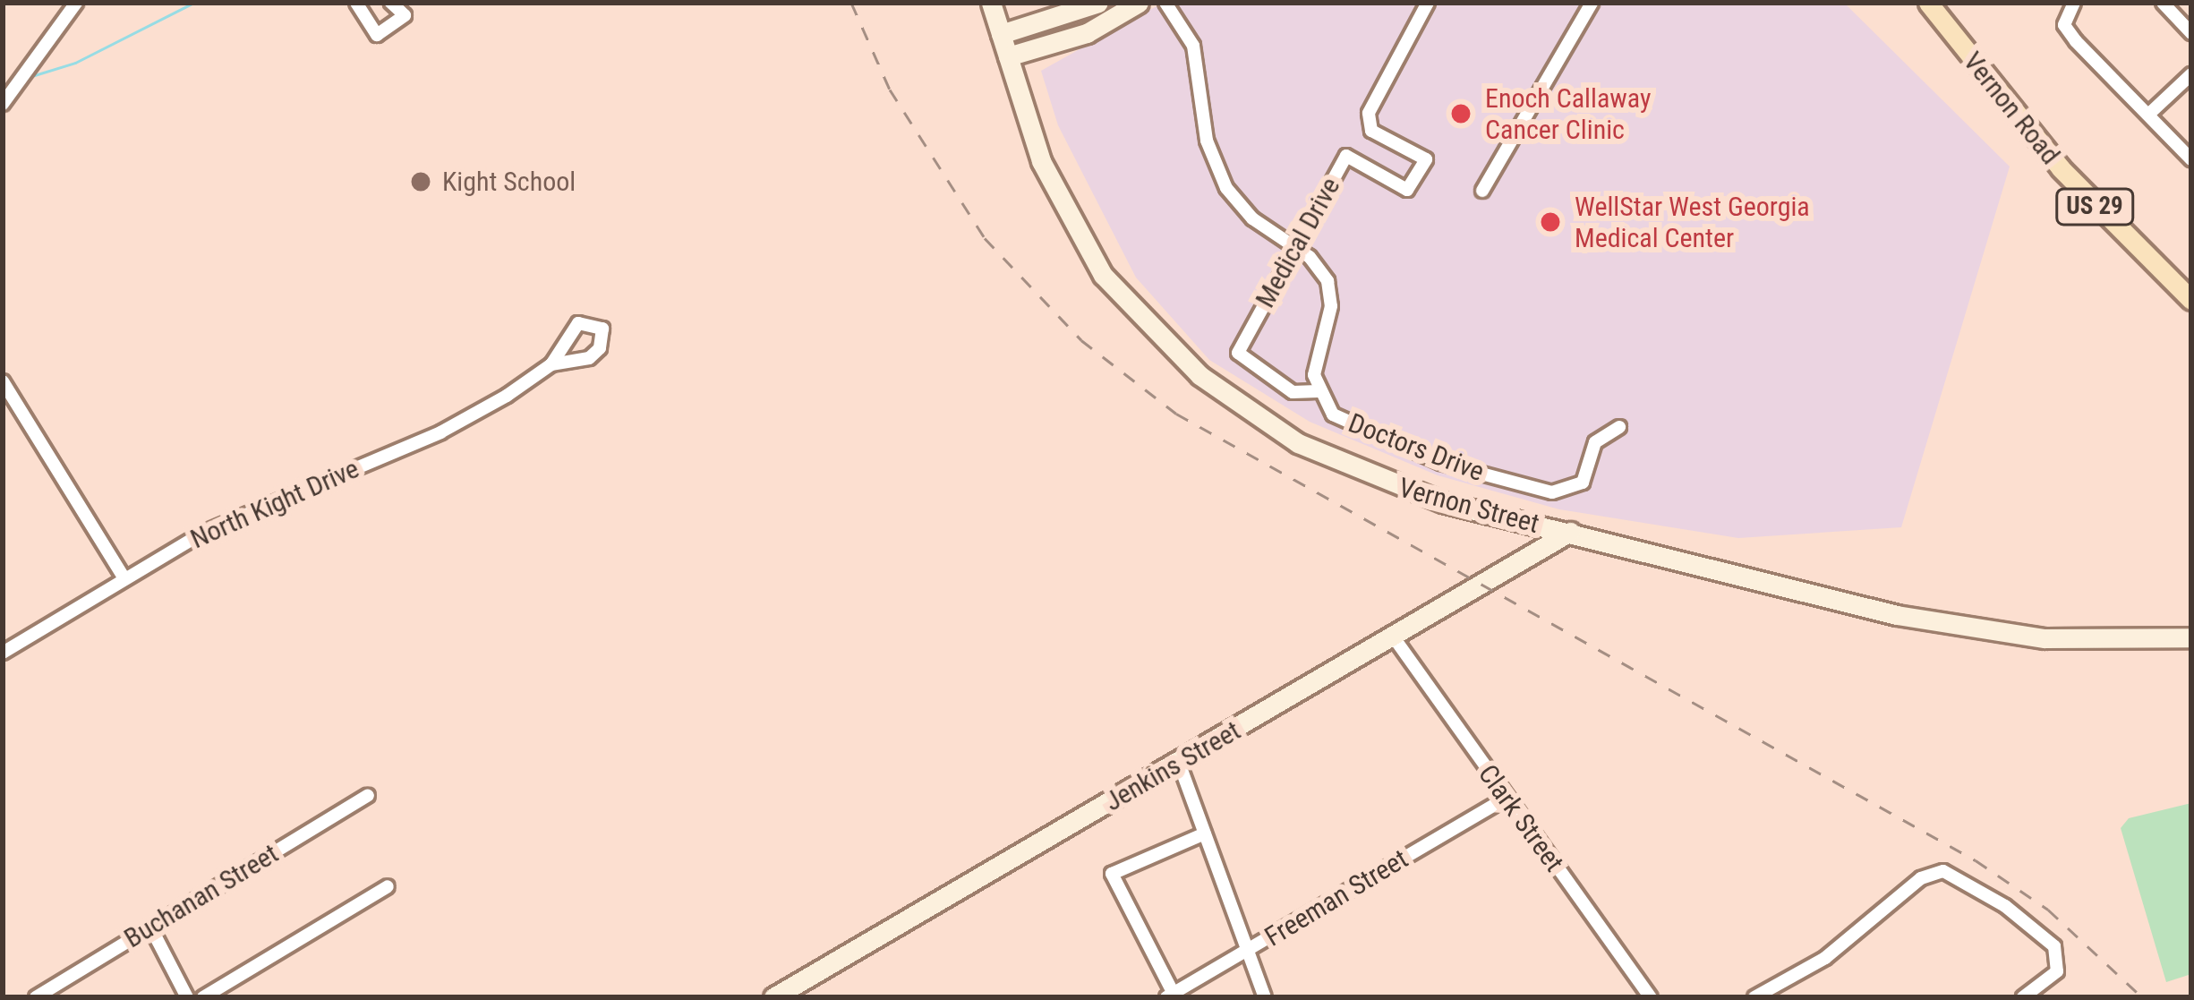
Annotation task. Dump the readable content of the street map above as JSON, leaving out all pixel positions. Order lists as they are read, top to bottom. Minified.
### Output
{"streets":{"main road":["Vernon Road","US 29"],"street":["Medical Drive","Doctors Drive","North Kight Drive","Vernon Street","Jenkins Street","Clark Street","Buchanan Street","Freeman Street"]},"crossings":[["Medical Drive","Doctors Drive"],["Vernon Street","Jenkins Street"],["Jenkins Street","Clark Street"],["Clark Street","Freeman Street"]],"places":["Enoch Callaway Cancer Clinic","Kight School","WellStar West Georgia Medical Center"]}
